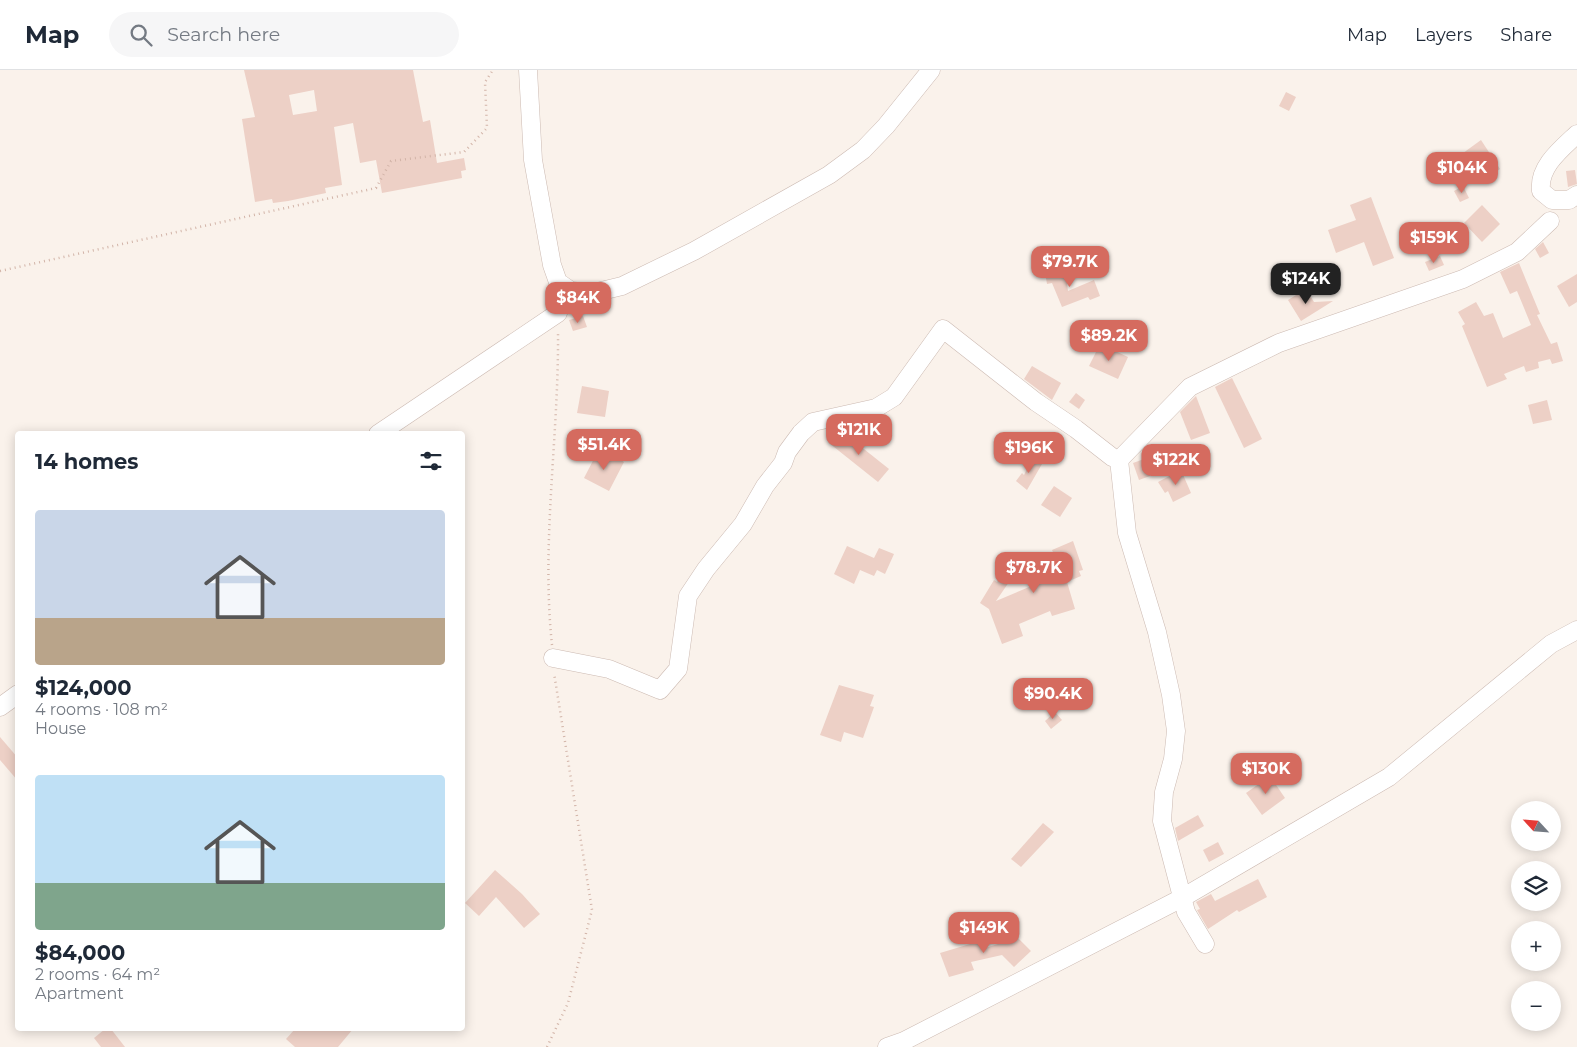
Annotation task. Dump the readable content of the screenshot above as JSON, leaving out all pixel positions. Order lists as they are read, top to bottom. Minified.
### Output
{"north":"top left","page":{"header":"Map","search":"Search here","nav":["Map","Layers","Share"],"price":["$104K","$159K","$79.7K","$124K","$84K","$89.2K","$121K","$51.4K","$196K","$122K","$78.7K","$90.4K","$130K","$149K"],"heading":"14 homes","list":[{"name":"$124,000","note":"4 rooms · 108 m² · House"},{"name":"$84,000","note":"2 rooms · 64 m² · Apartment"}],"map_buttons":["+","−"]}}
